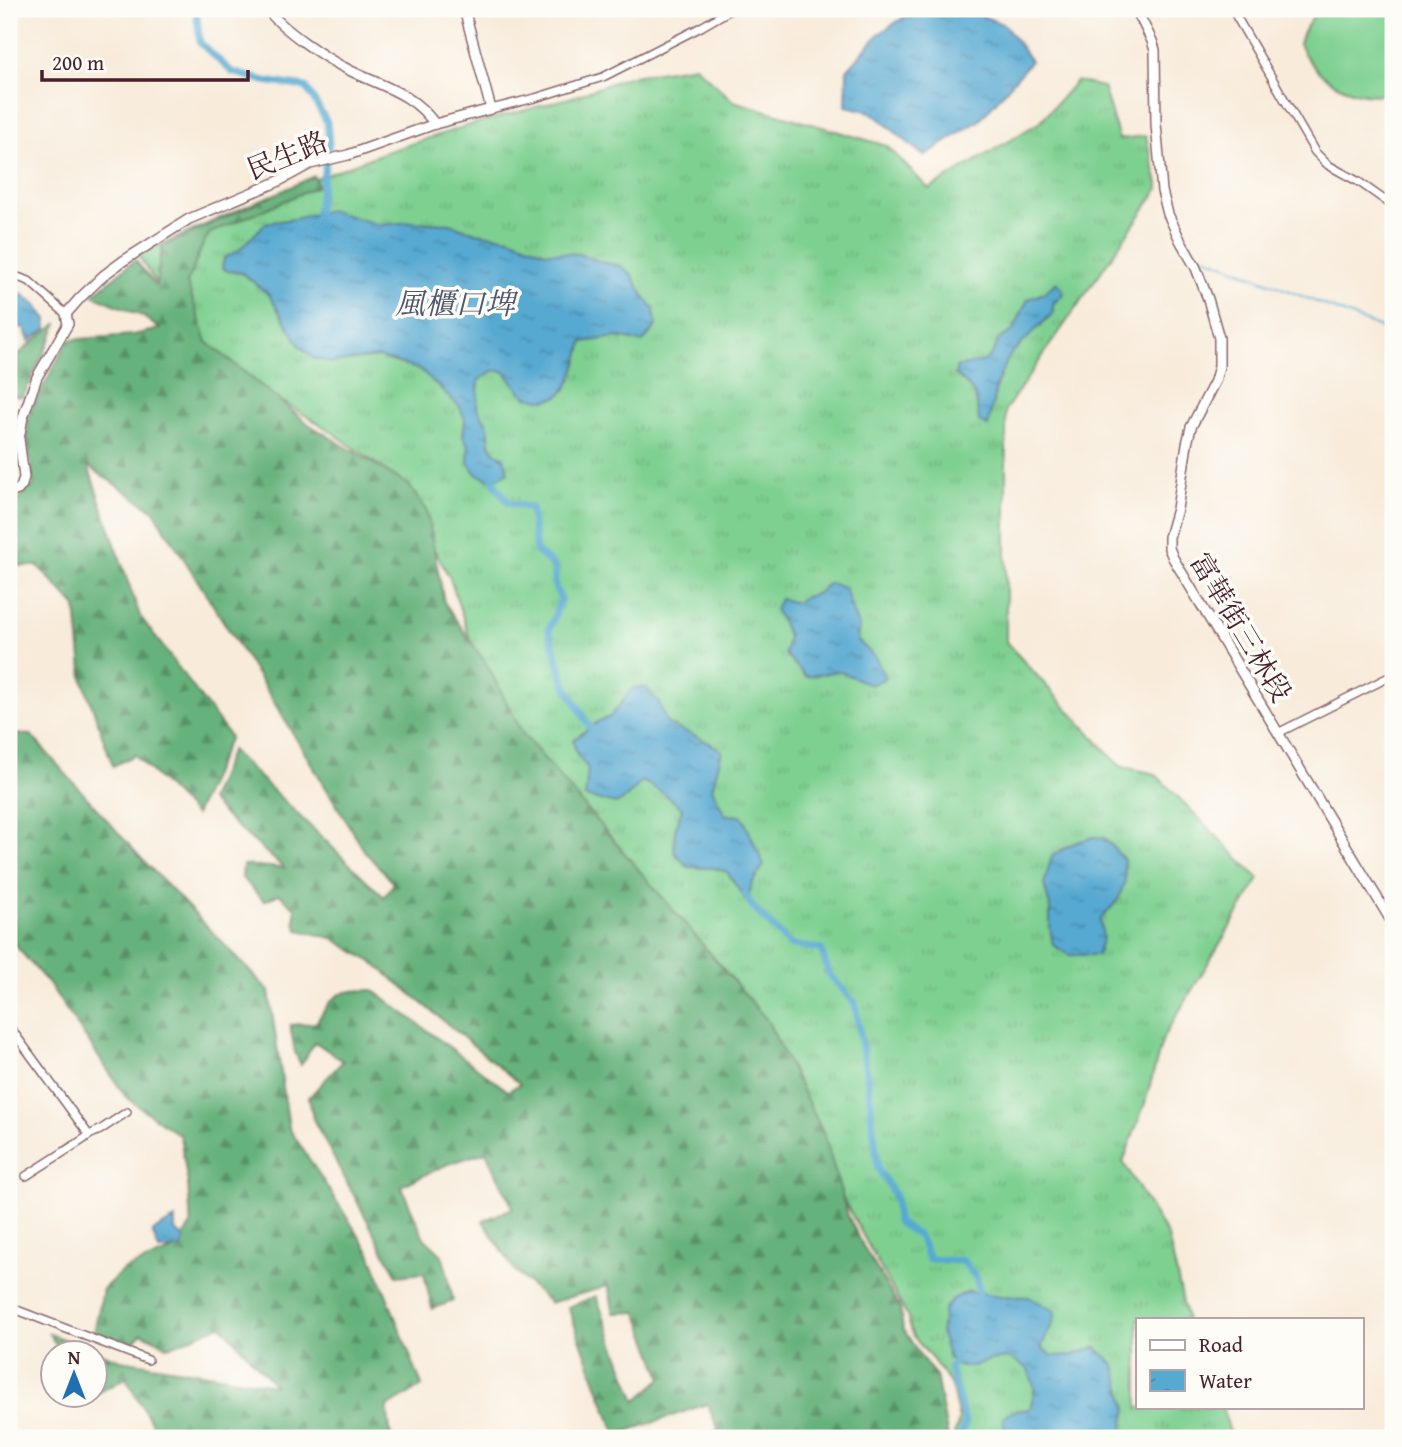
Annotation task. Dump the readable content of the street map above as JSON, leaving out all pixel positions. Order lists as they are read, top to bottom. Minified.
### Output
{"streets":{"street":["民生路","富華街三林段"]},"water":["風櫃口埤"],"legend":["Road","Water"],"scale_bar":"200 m","north":"top"}
